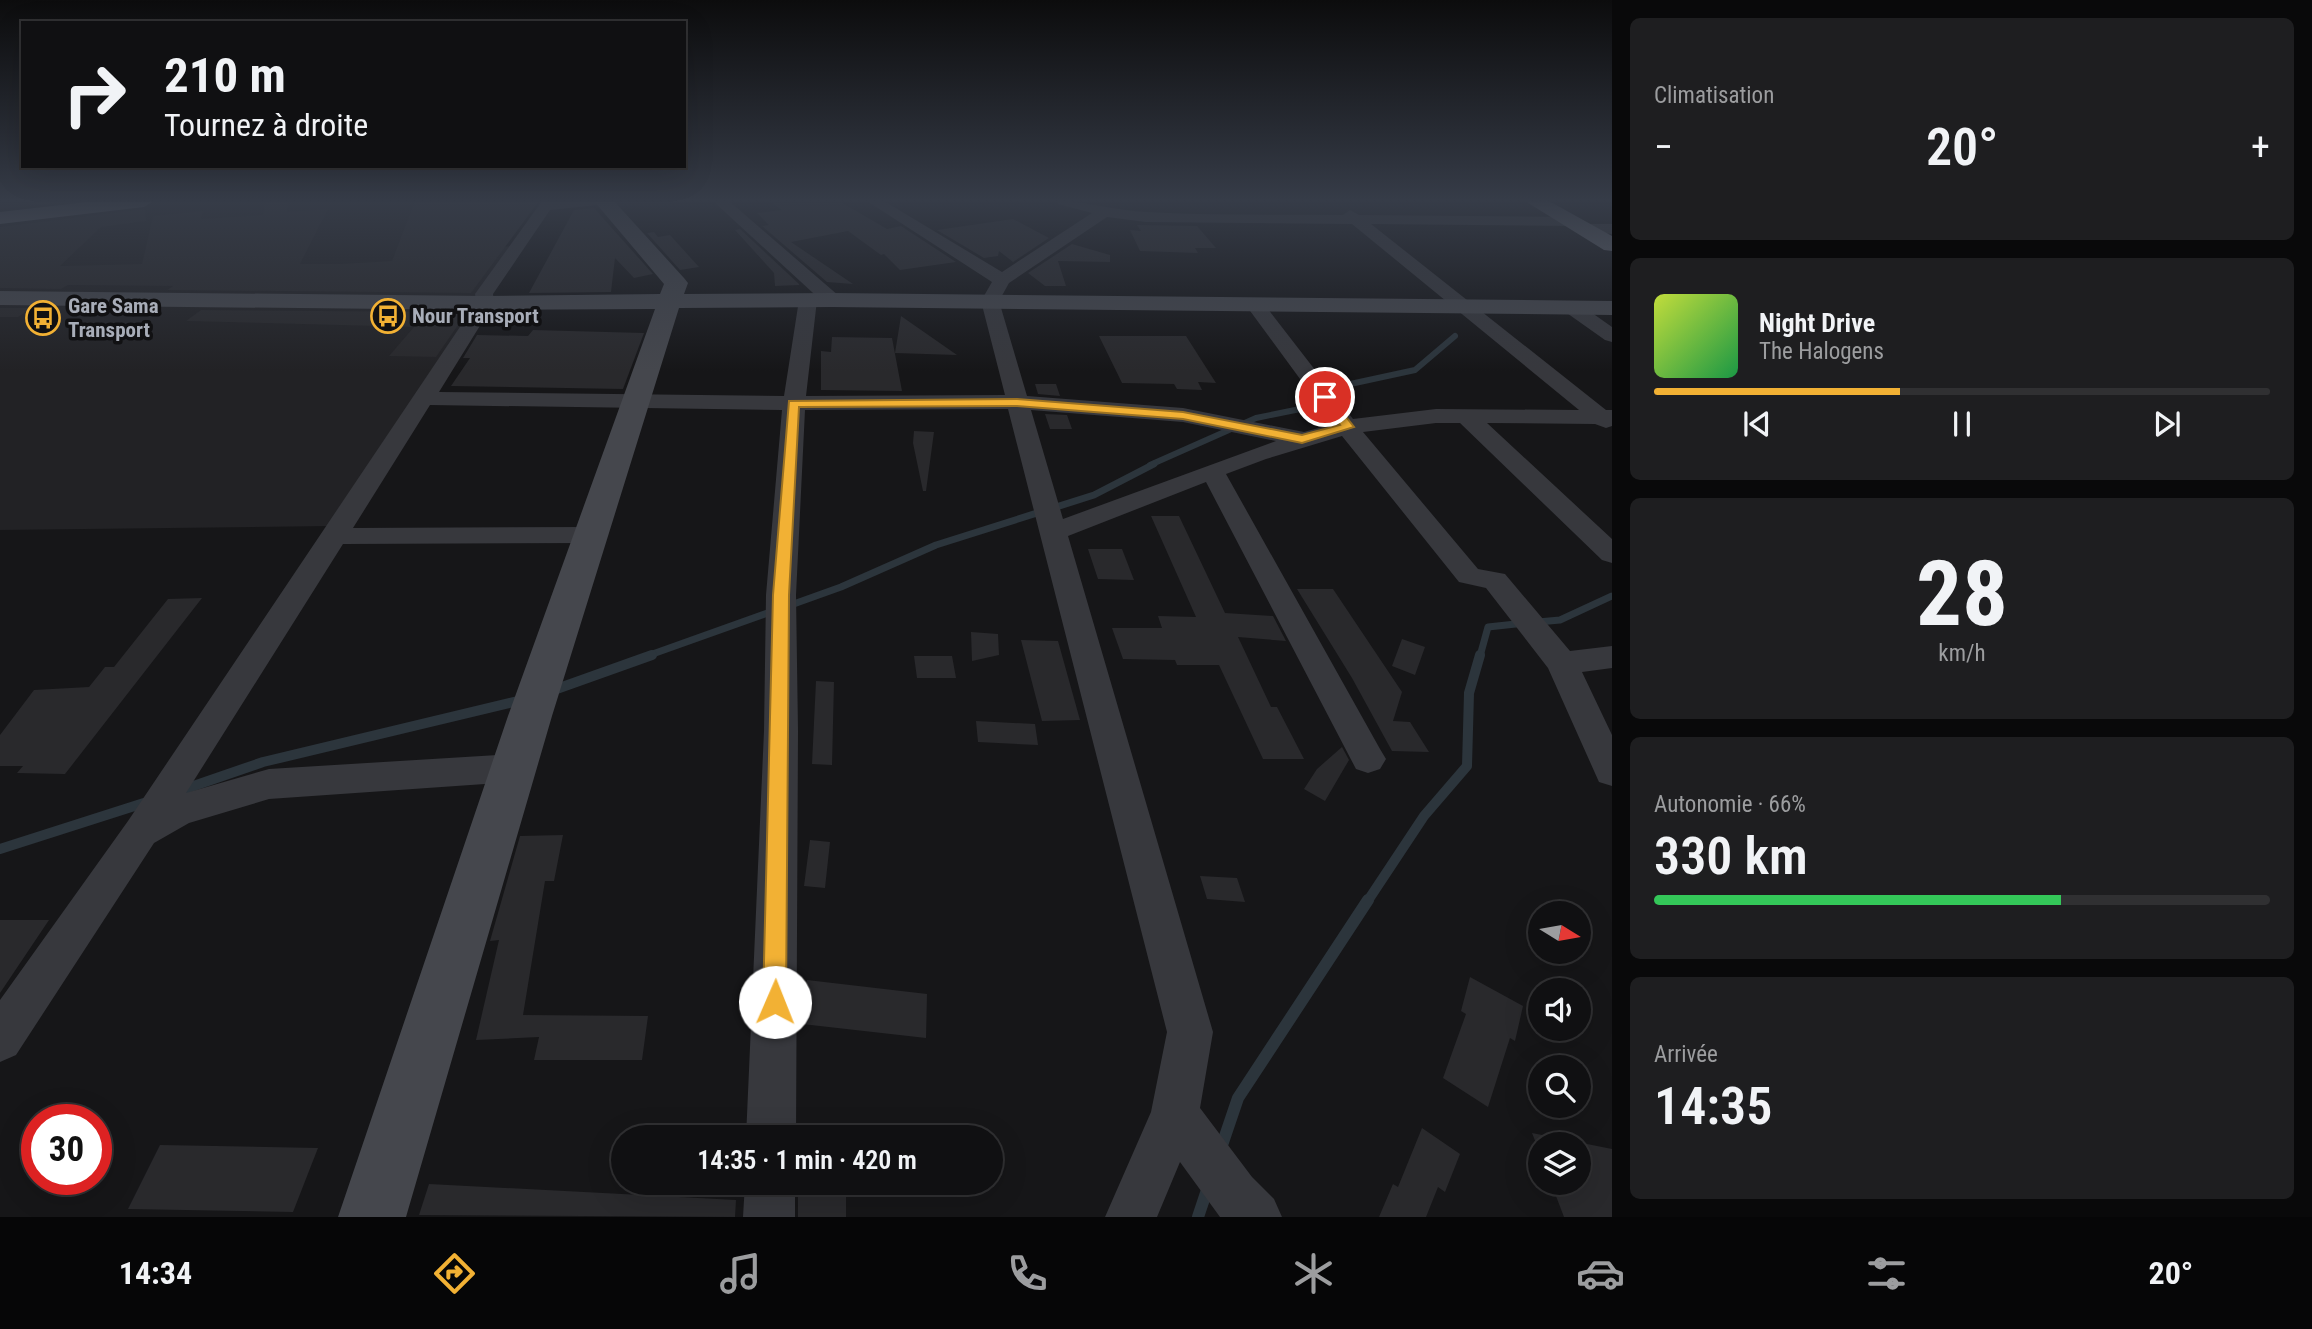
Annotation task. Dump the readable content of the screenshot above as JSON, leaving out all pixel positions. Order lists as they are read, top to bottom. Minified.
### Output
{"places":{"bus stop":["Nour Transport","Gare Sama Transport"]},"north":"right","page":{"tile":["Climatisation",["28","km/h"],["Autonomie · 66%","330 km"],["Arrivée","14:35"]],"turn":["210 m","Tournez à droite"],"heat":["−","20°","+"],"song":["Night Drive","The Halogens"],"limit":"30","trip":"14:35 · 1 min · 420 m","tabs":["14:34","20°"]}}
